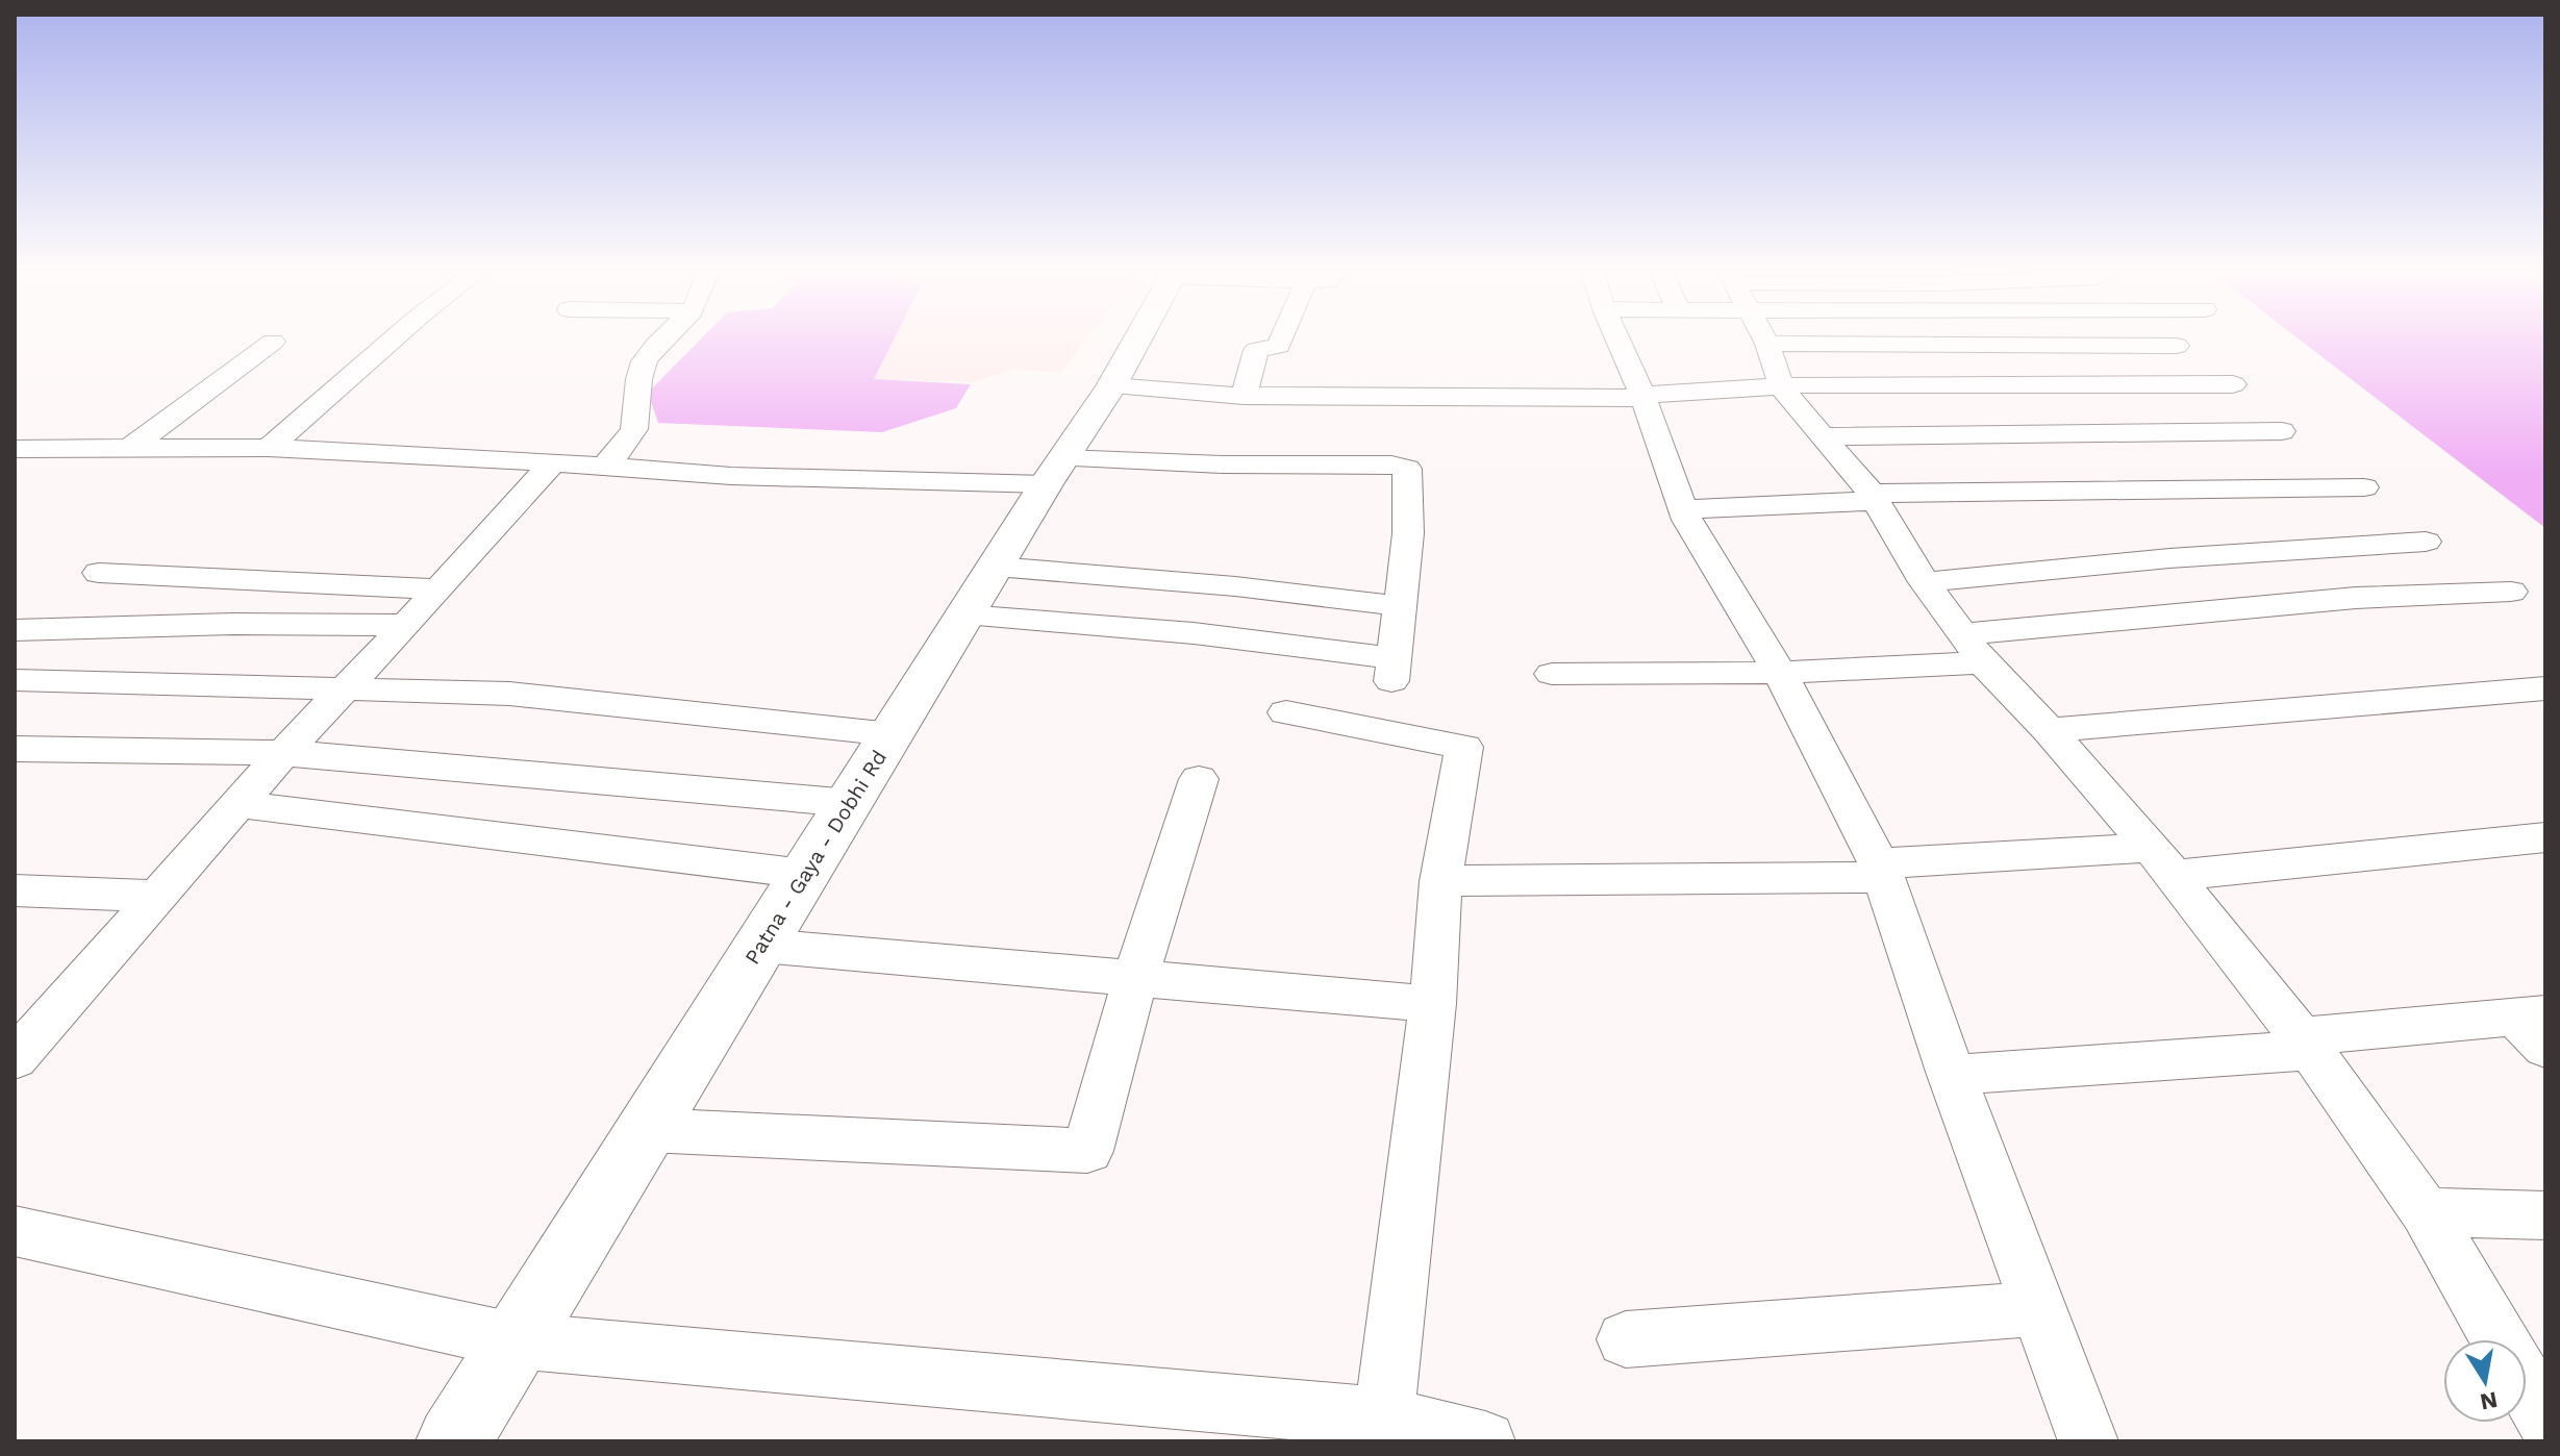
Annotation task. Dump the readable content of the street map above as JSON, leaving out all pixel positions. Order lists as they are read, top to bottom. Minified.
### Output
{"streets":{"main road":["Patna - Gaya - Dobhi Rd"]},"north":"bottom"}
